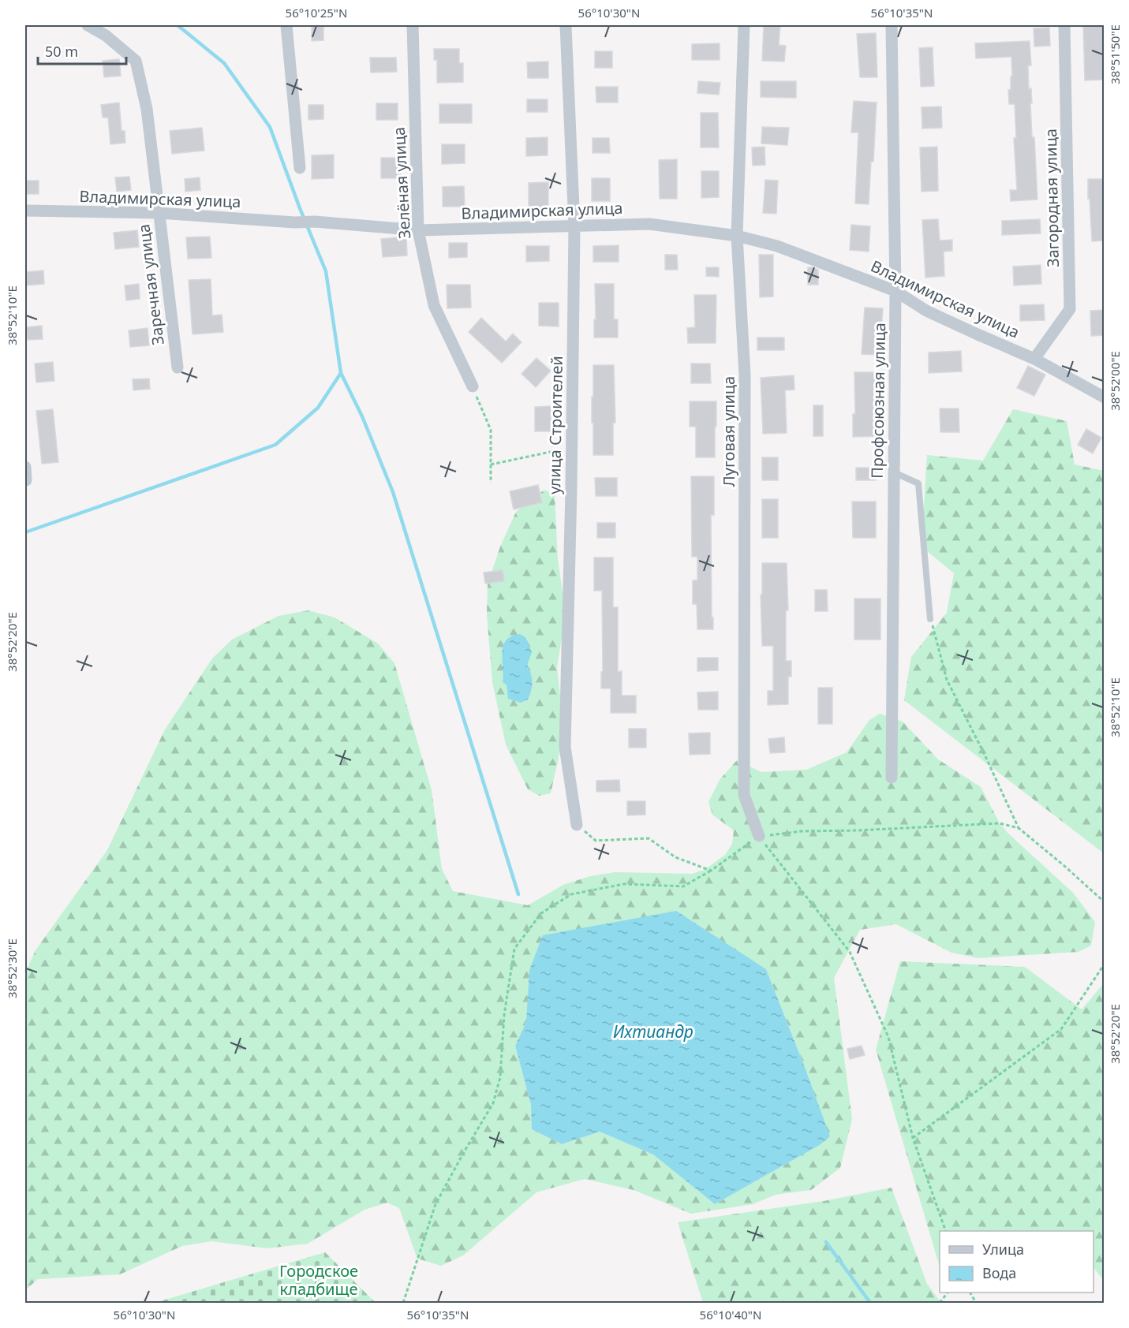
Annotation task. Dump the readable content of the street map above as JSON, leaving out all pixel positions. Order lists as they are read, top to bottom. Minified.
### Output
{"streets":{"street":["Зелёная улица","Загородная улица","Владимирская улица","Заречная улица","Профсоюзная улица","улица Строителей","Луговая улица"]},"crossings":[["Зелёная улица","Владимирская улица"],["Загородная улица","Владимирская улица"],["Владимирская улица","Заречная улица"],["Владимирская улица","Профсоюзная улица"],["Владимирская улица","улица Строителей"],["Владимирская улица","Луговая улица"]],"water":["Ихтиандр"],"parks":["Городское кладбище"],"legend":["Улица","Вода"],"scale_bar":"50 m","coordinates":["56°10'25\"N","56°10'30\"N","56°10'35\"N","38°51'50\"E","38°52'10\"E","38°52'00\"E","38°52'20\"E","38°52'30\"E","56°10'40\"N"]}
